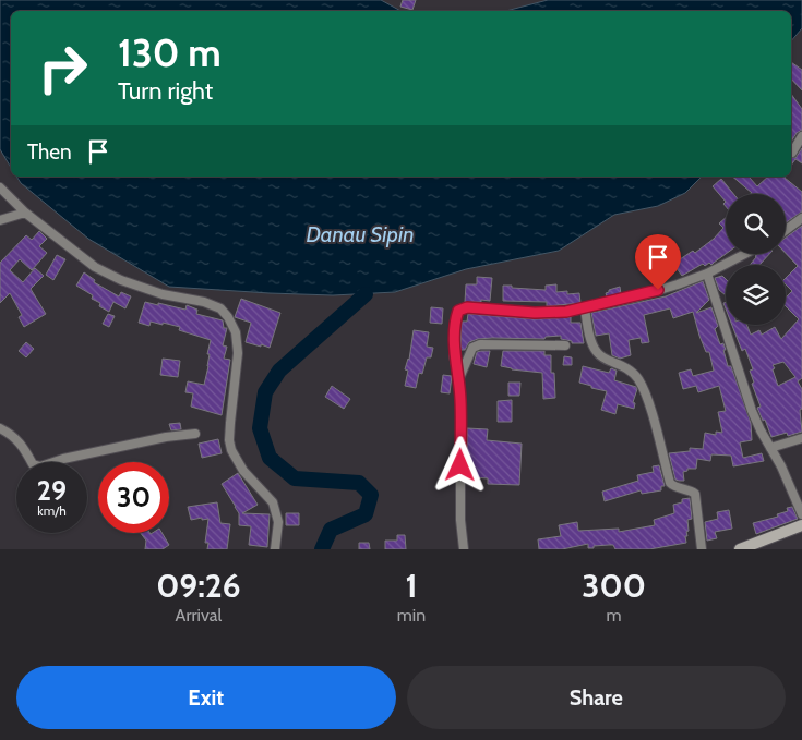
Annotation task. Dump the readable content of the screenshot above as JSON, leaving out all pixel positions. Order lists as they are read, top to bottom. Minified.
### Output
{"water":["Danau Sipin"],"page":{"turn":["130 m","Turn right"],"then":"Then","speed":"29 km/h","limit":"30","eta":["09:26","Arrival","1","min","300","m"],"buttons":["Exit","Share"]}}
